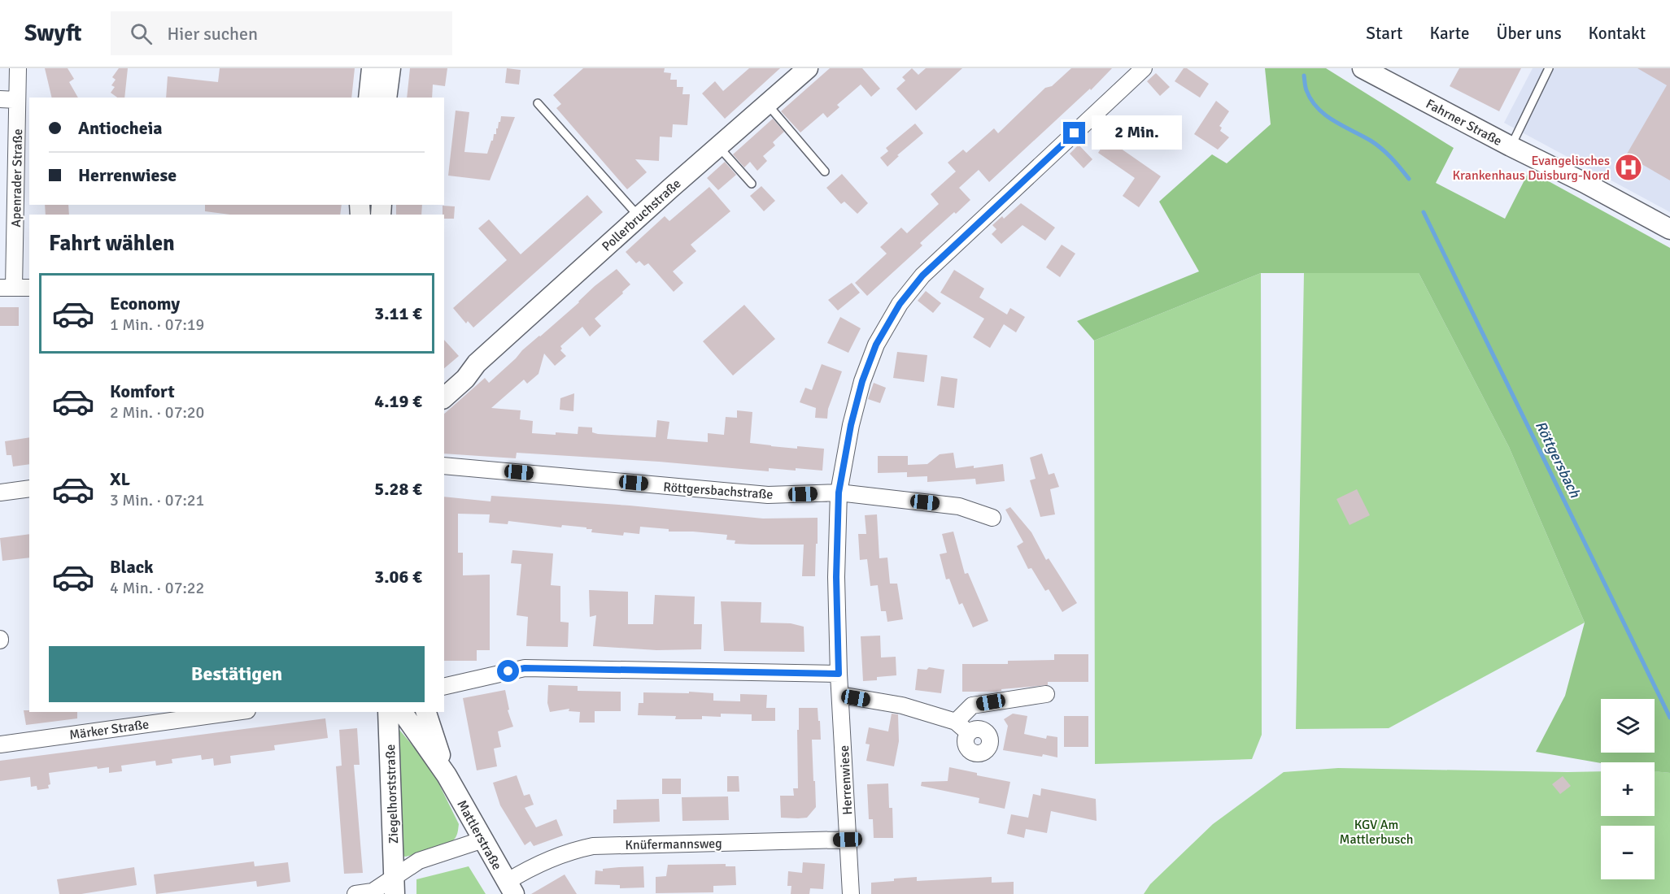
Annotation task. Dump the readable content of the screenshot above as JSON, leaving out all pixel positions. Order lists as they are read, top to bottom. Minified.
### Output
{"streets":{"street":["Fahrner Straße","Apenrader Straße","Pollerbruchstraße","Röttgersbachstraße","Märker Straße","Herrenwiese","Ziegelhorststraße","Mattlerstraße","Knüfermannsweg"]},"crossings":[["Röttgersbachstraße","Herrenwiese"],["Herrenwiese","Knüfermannsweg"],["Mattlerstraße","Knüfermannsweg"]],"water":["Röttgersbach"],"parks":["KGV Am Mattlerbusch"],"places":{"hospital":["Evangelisches Krankenhaus Duisburg-Nord"]},"page":{"header":"Swyft","search":"Hier suchen","nav":["Start","Karte","Über uns","Kontakt"],"banner":["Antiocheia","Herrenwiese"],"bubble":"2 Min.","heading":"Fahrt wählen","list":[{"name":"Economy","note":"1 Min. · 07:19","value":"3.11 €"},{"name":"Komfort","note":"2 Min. · 07:20","value":"4.19 €"},{"name":"XL","note":"3 Min. · 07:21","value":"5.28 €"},{"name":"Black","note":"4 Min. · 07:22","value":"3.06 €"}],"buttons":"Bestätigen","map_buttons":["+","−"]}}
